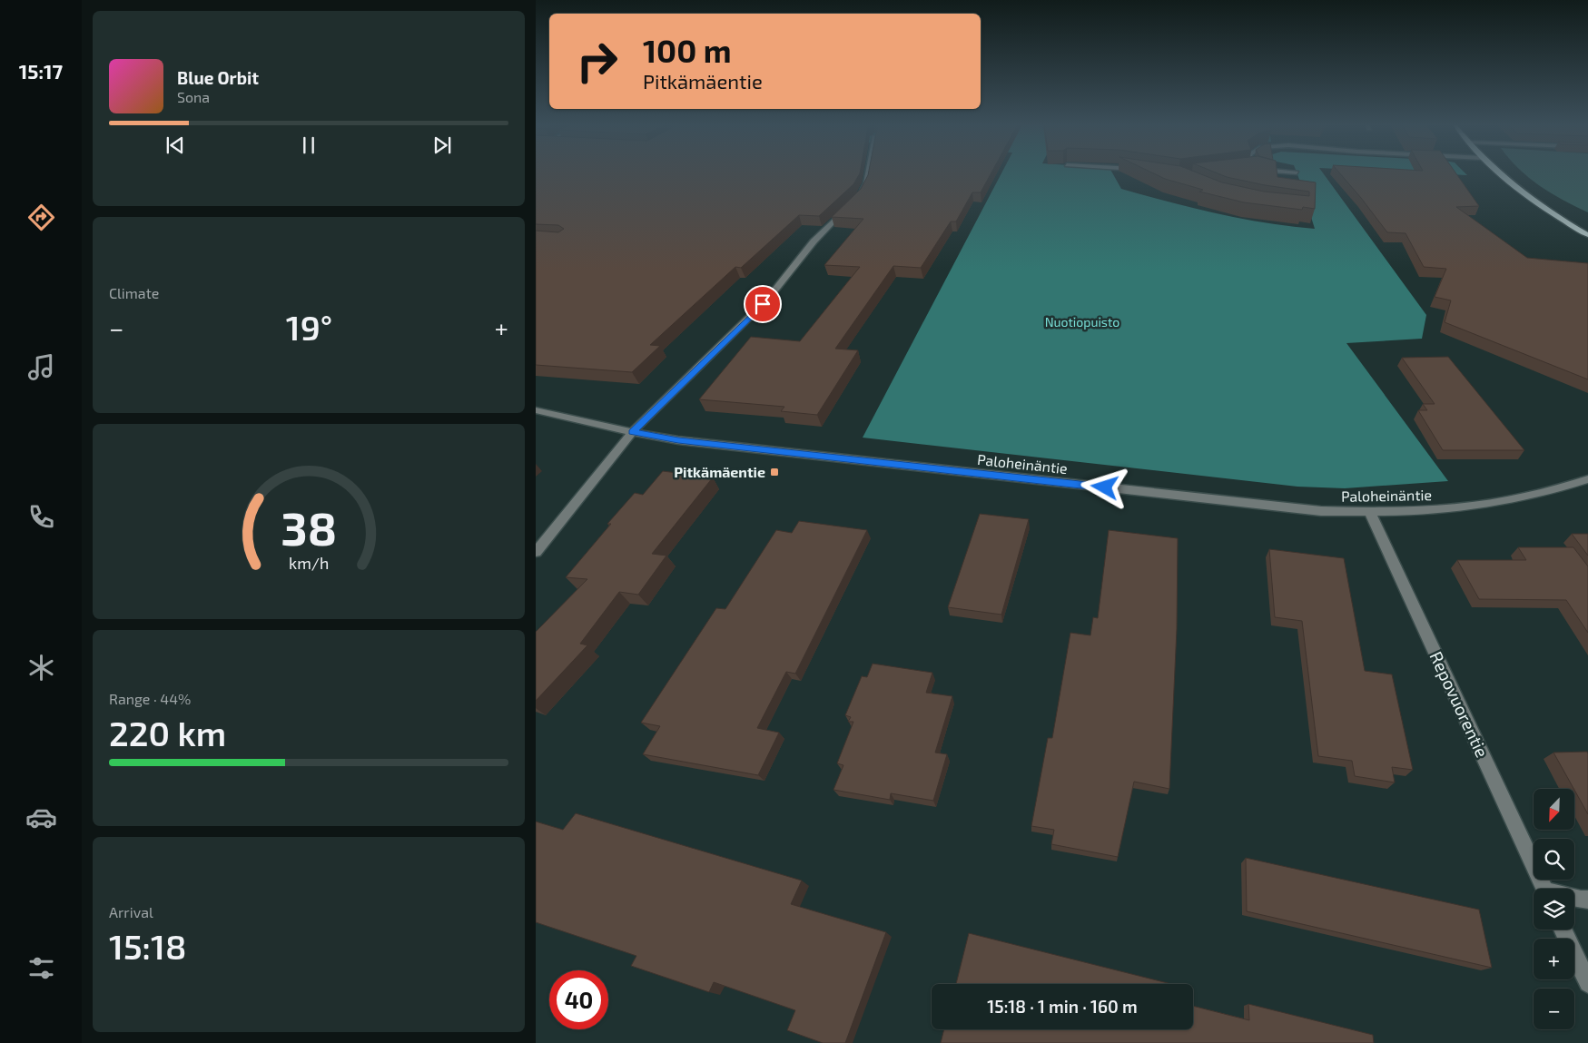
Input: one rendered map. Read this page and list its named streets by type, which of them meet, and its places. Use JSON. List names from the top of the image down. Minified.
{"streets":{"street":["Paloheinäntie","Repovuorentie"]},"crossings":[["Paloheinäntie","Repovuorentie"]],"parks":["Nuotiopuisto"],"places":{"transit":["Pitkämäentie"]},"north":"bottom left","page":{"tabs":"15:17","turn":["100 m","Pitkämäentie"],"song":["Blue Orbit","Sona"],"tile":["Climate",["Range · 44%","220 km"],["Arrival","15:18"]],"heat":["−","19°","+"],"map_buttons":["+","−"],"limit":"40","trip":"15:18 · 1 min · 160 m","gauge":["38","km/h"]}}
